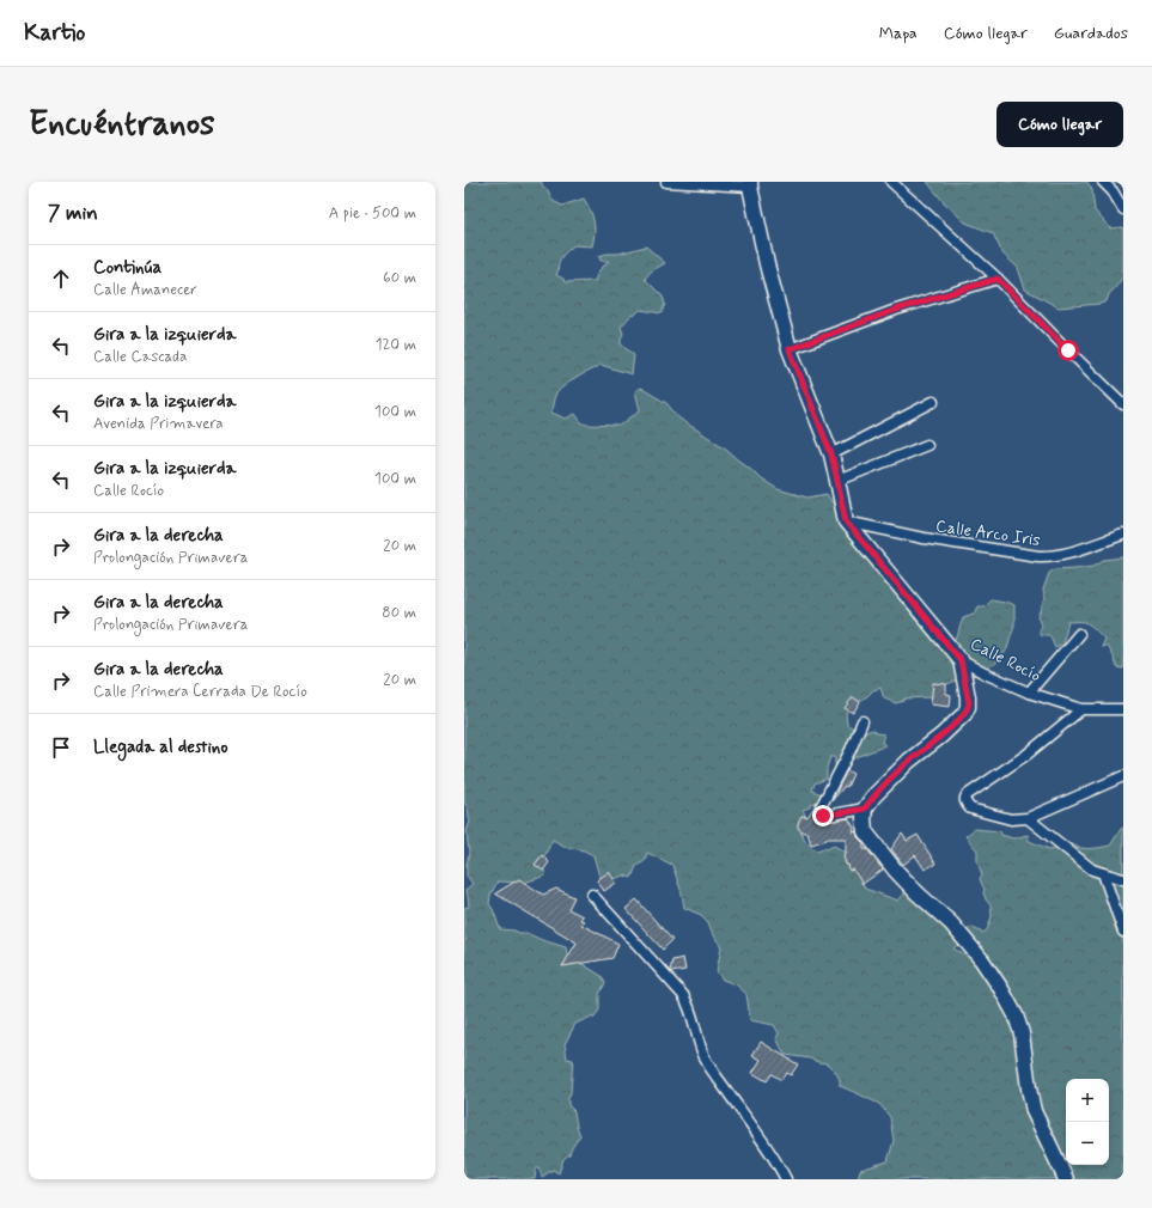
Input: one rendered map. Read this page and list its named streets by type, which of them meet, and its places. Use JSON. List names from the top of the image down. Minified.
{"streets":{"street":["Calle Arco Iris","Calle Rocío"]},"crossings":[["Calle Arco Iris","Calle Rocío"]],"page":{"header":"Kartio","nav":["Mapa","Cómo llegar","Guardados"],"buttons":"Cómo llegar","title":"Encuéntranos","heading":["7 min","A pie · 500 m"],"list":[["Continúa","Calle Amanecer","60 m"],["Gira a la izquierda","Calle Cascada","120 m"],["Gira a la izquierda","Avenida Primavera","100 m"],["Gira a la izquierda","Calle Rocío","100 m"],["Gira a la derecha","Prolongación Primavera","20 m"],["Gira a la derecha","Prolongación Primavera","80 m"],["Gira a la derecha","Calle Primera Cerrada De Rocío","20 m"],"Llegada al destino"],"map_buttons":["+","−"]}}
